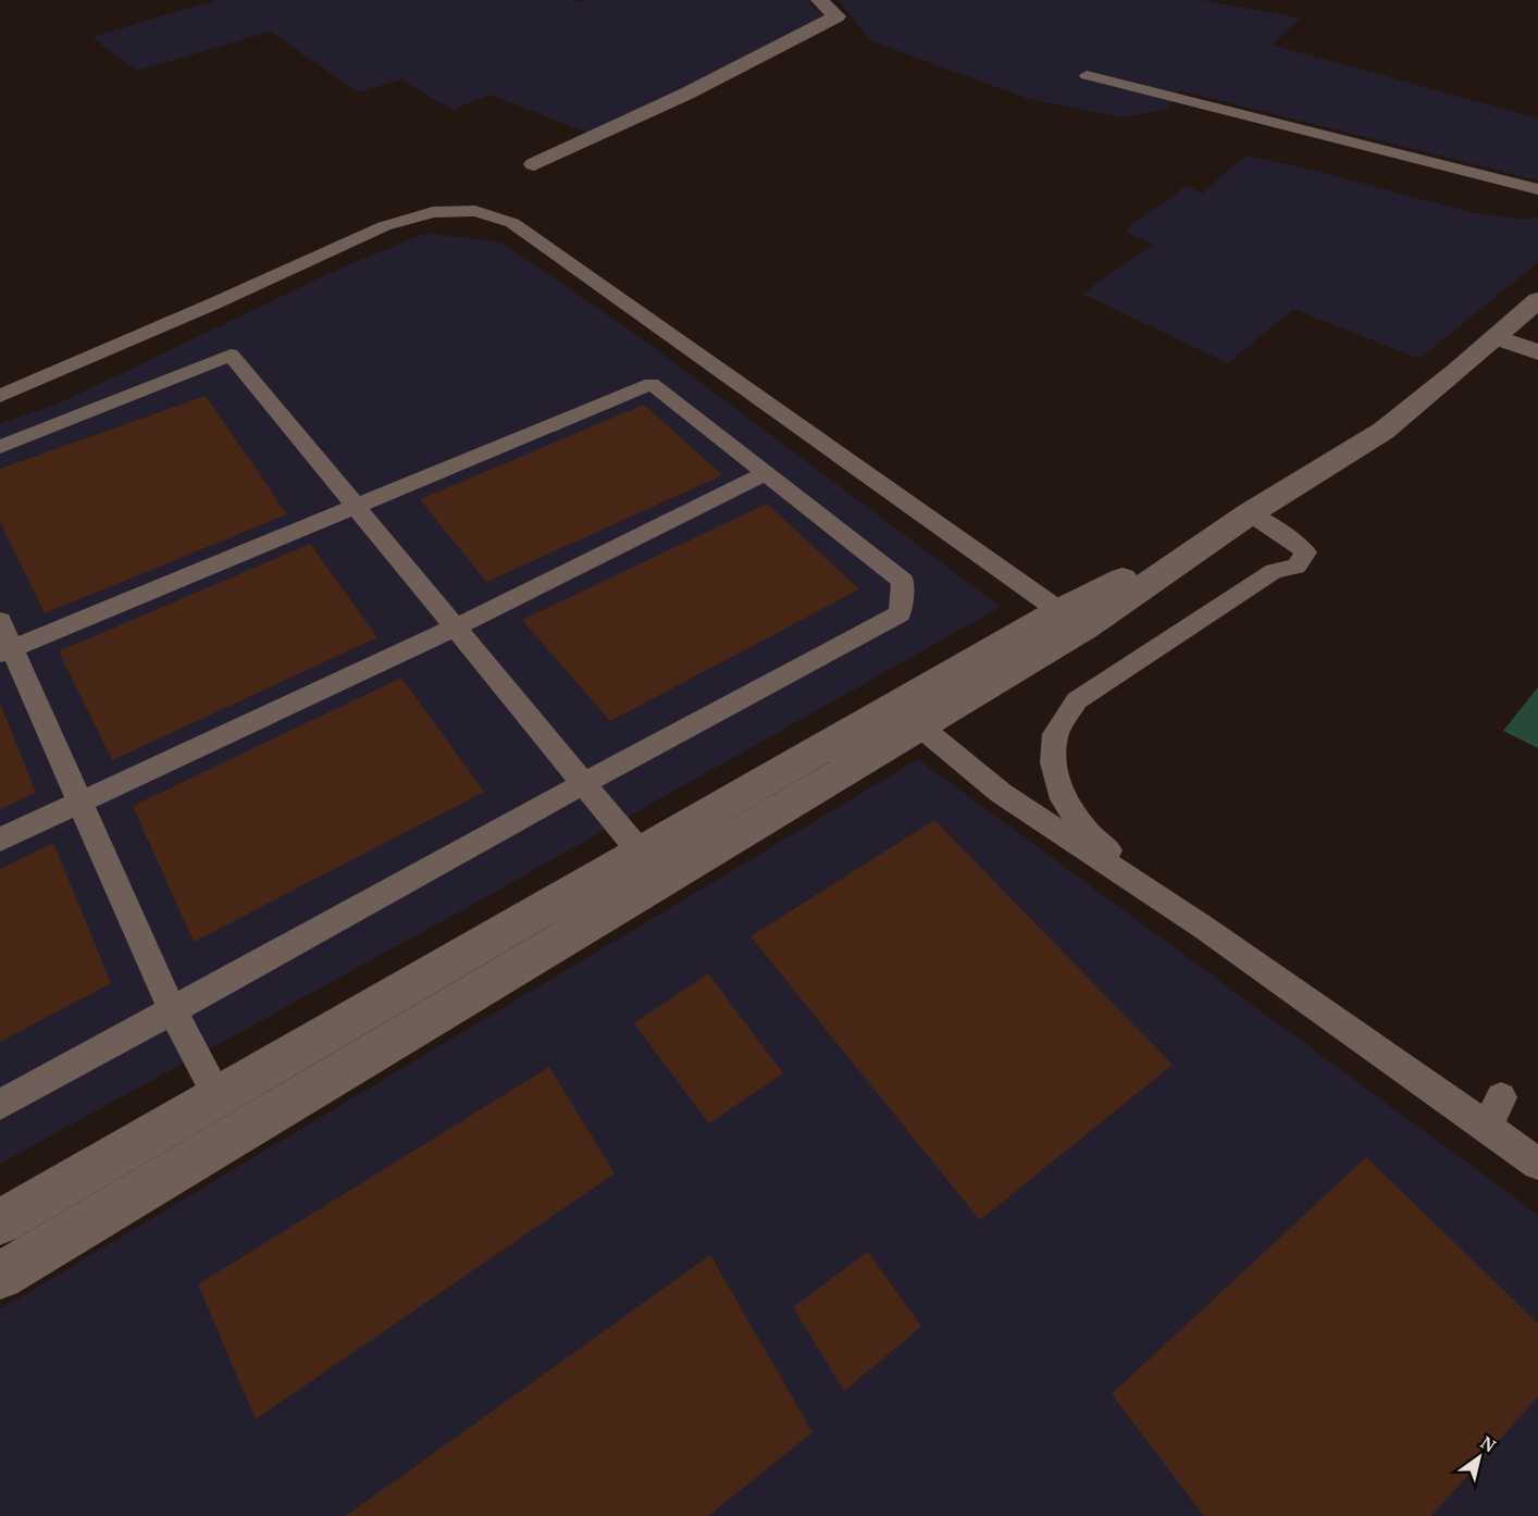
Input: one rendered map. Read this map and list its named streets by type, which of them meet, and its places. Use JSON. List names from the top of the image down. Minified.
{"north":"top right"}
